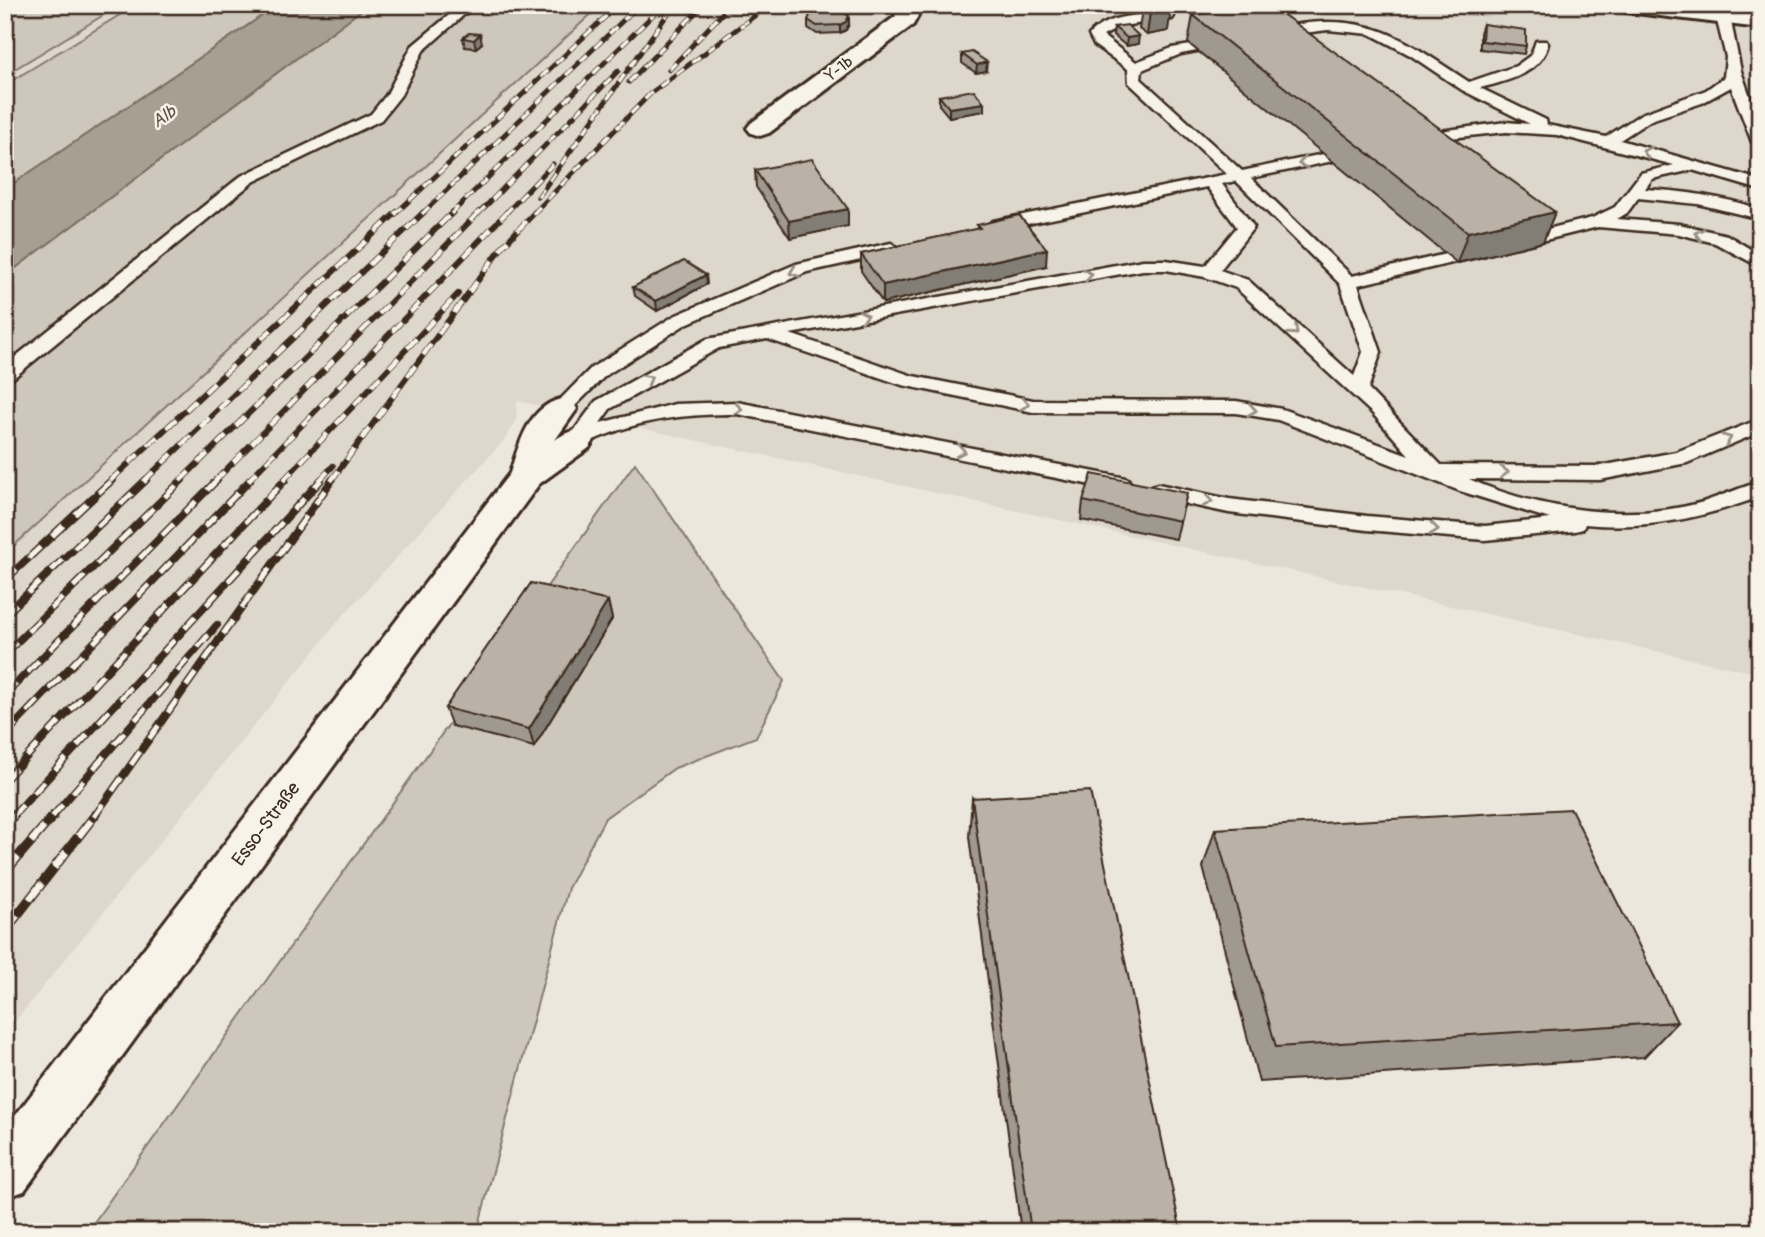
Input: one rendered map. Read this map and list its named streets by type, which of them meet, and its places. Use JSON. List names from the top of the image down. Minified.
{"streets":{"street":["Y-1b","Esso-Straße"]},"water":["Alb"]}
